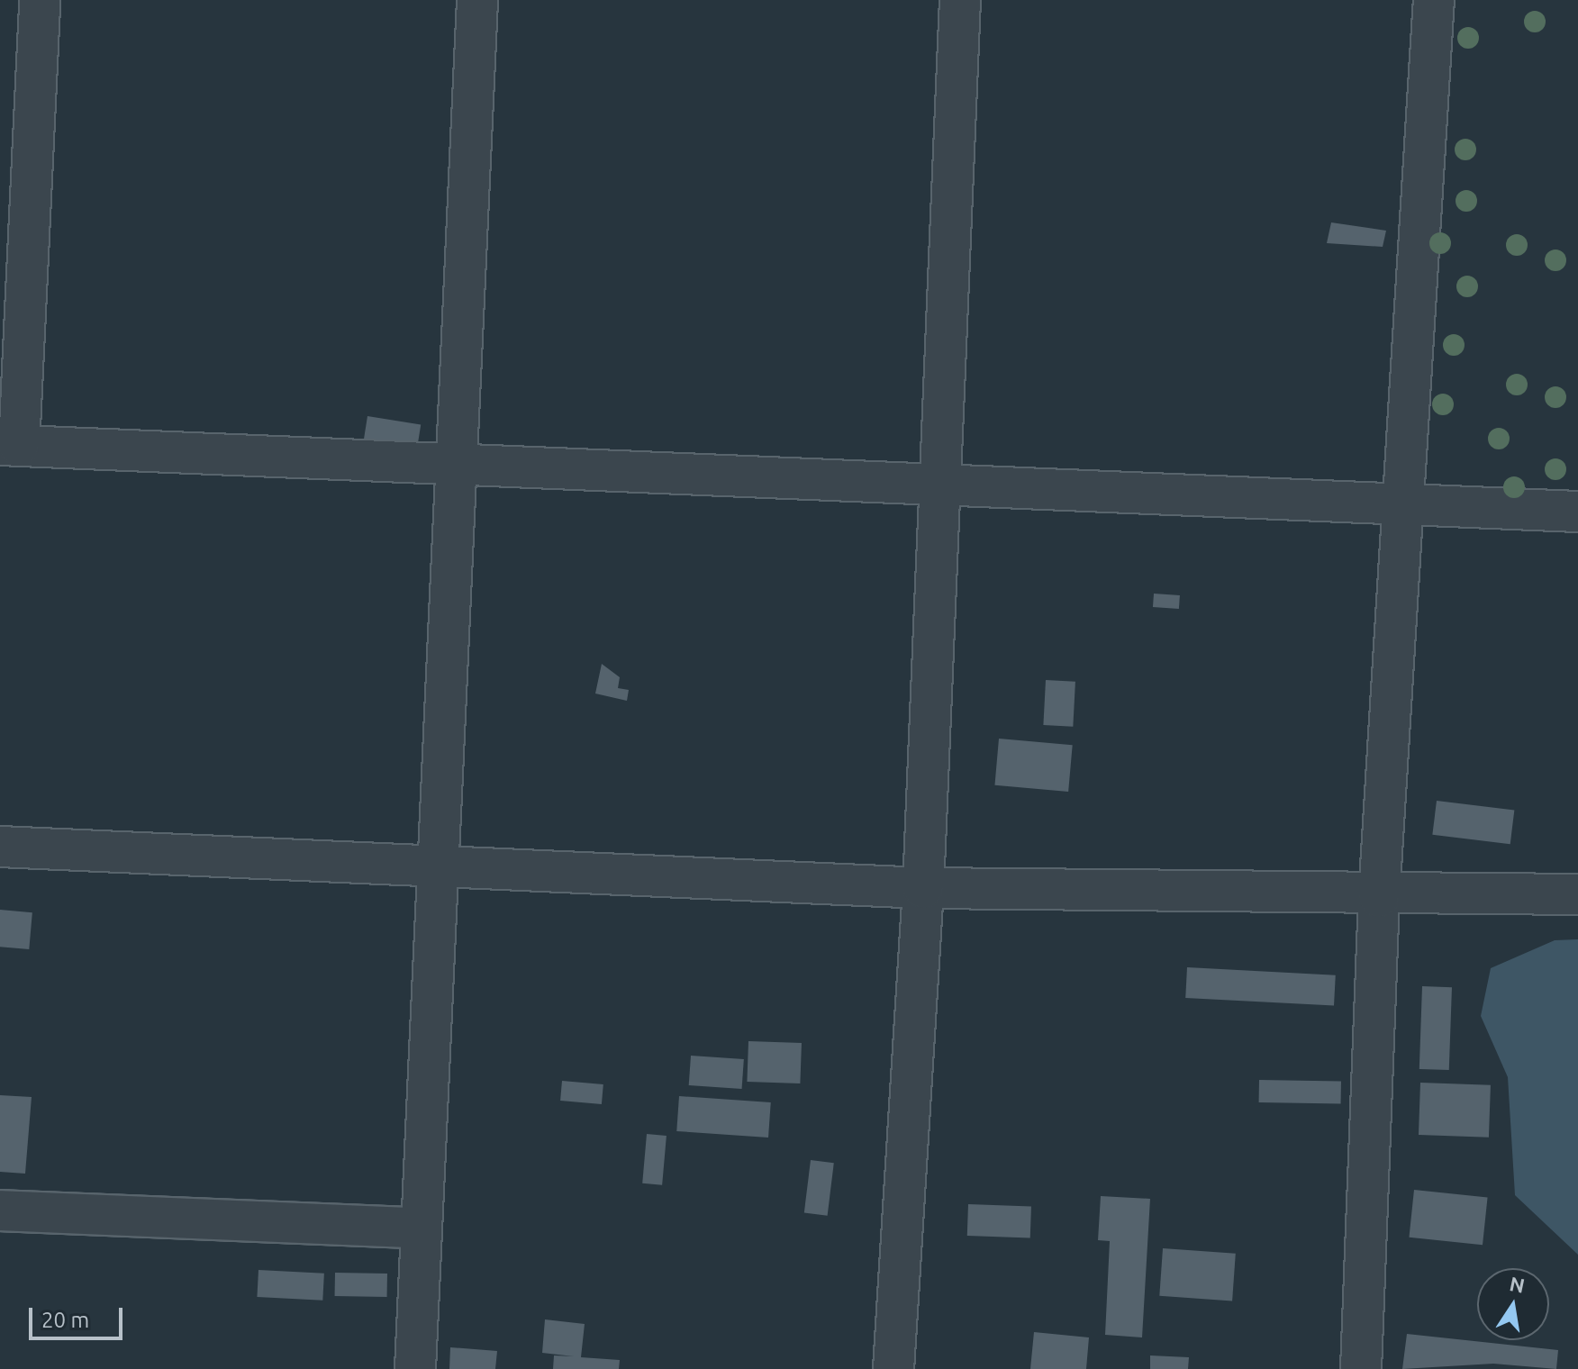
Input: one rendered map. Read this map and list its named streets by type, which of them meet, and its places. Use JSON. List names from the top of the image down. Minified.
{"scale_bar":"20 m","north":"top"}
